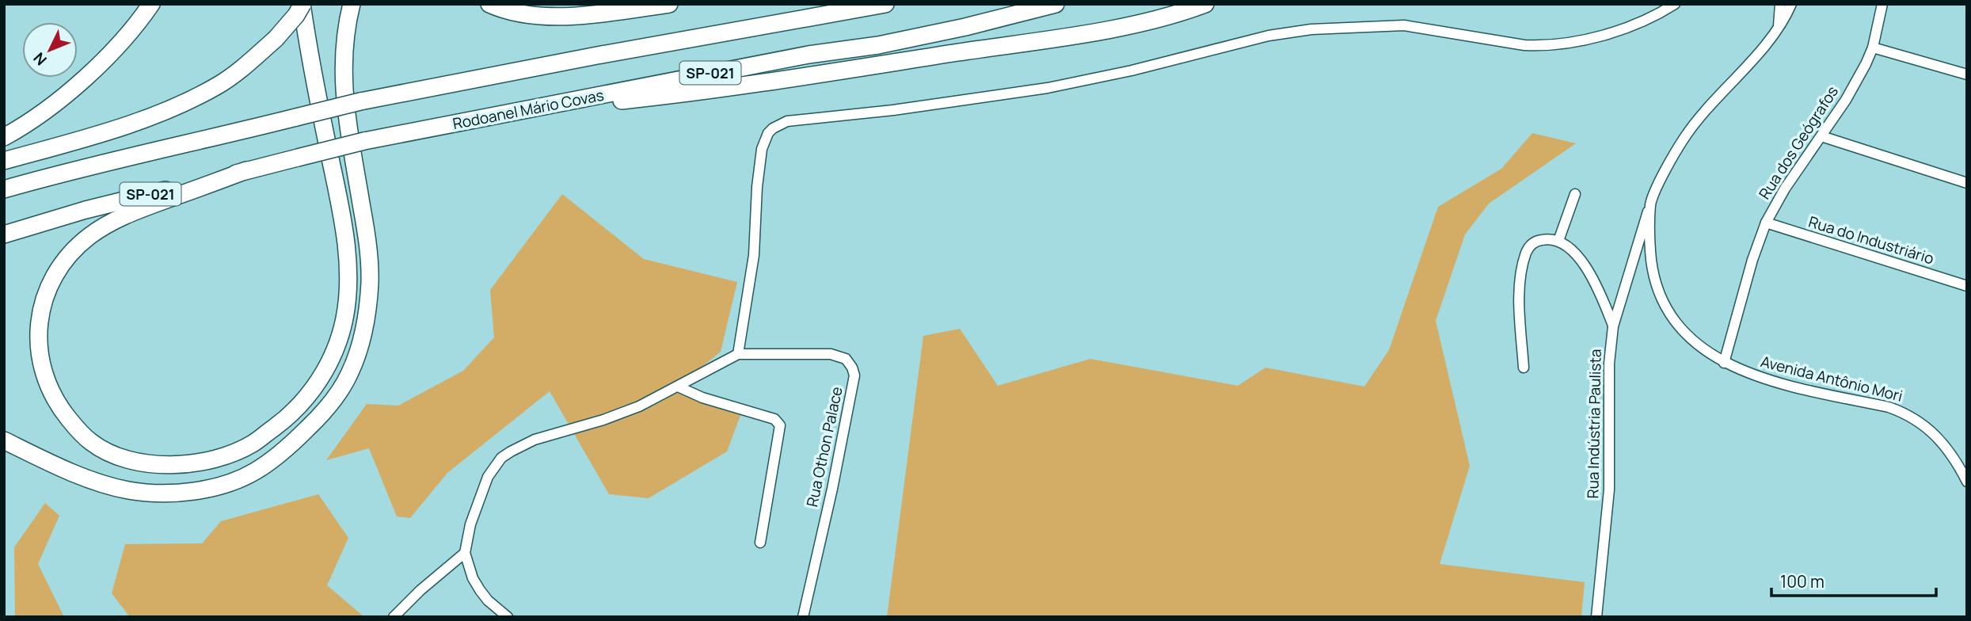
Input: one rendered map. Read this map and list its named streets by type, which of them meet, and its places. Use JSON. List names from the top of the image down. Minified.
{"streets":{"highway":["SP-021","Rodoanel Mário Covas"],"street":["Rua dos Geógrafos","Rua do Industriário","Avenida Antônio Mori","Rua Indústria Paulista","Rua Othon Palace"]},"crossings":[["Rua dos Geógrafos","Rua do Industriário"],["Rua dos Geógrafos","Avenida Antônio Mori"],["Avenida Antônio Mori","Rua Indústria Paulista"]],"scale_bar":"100 m","north":"bottom left"}
